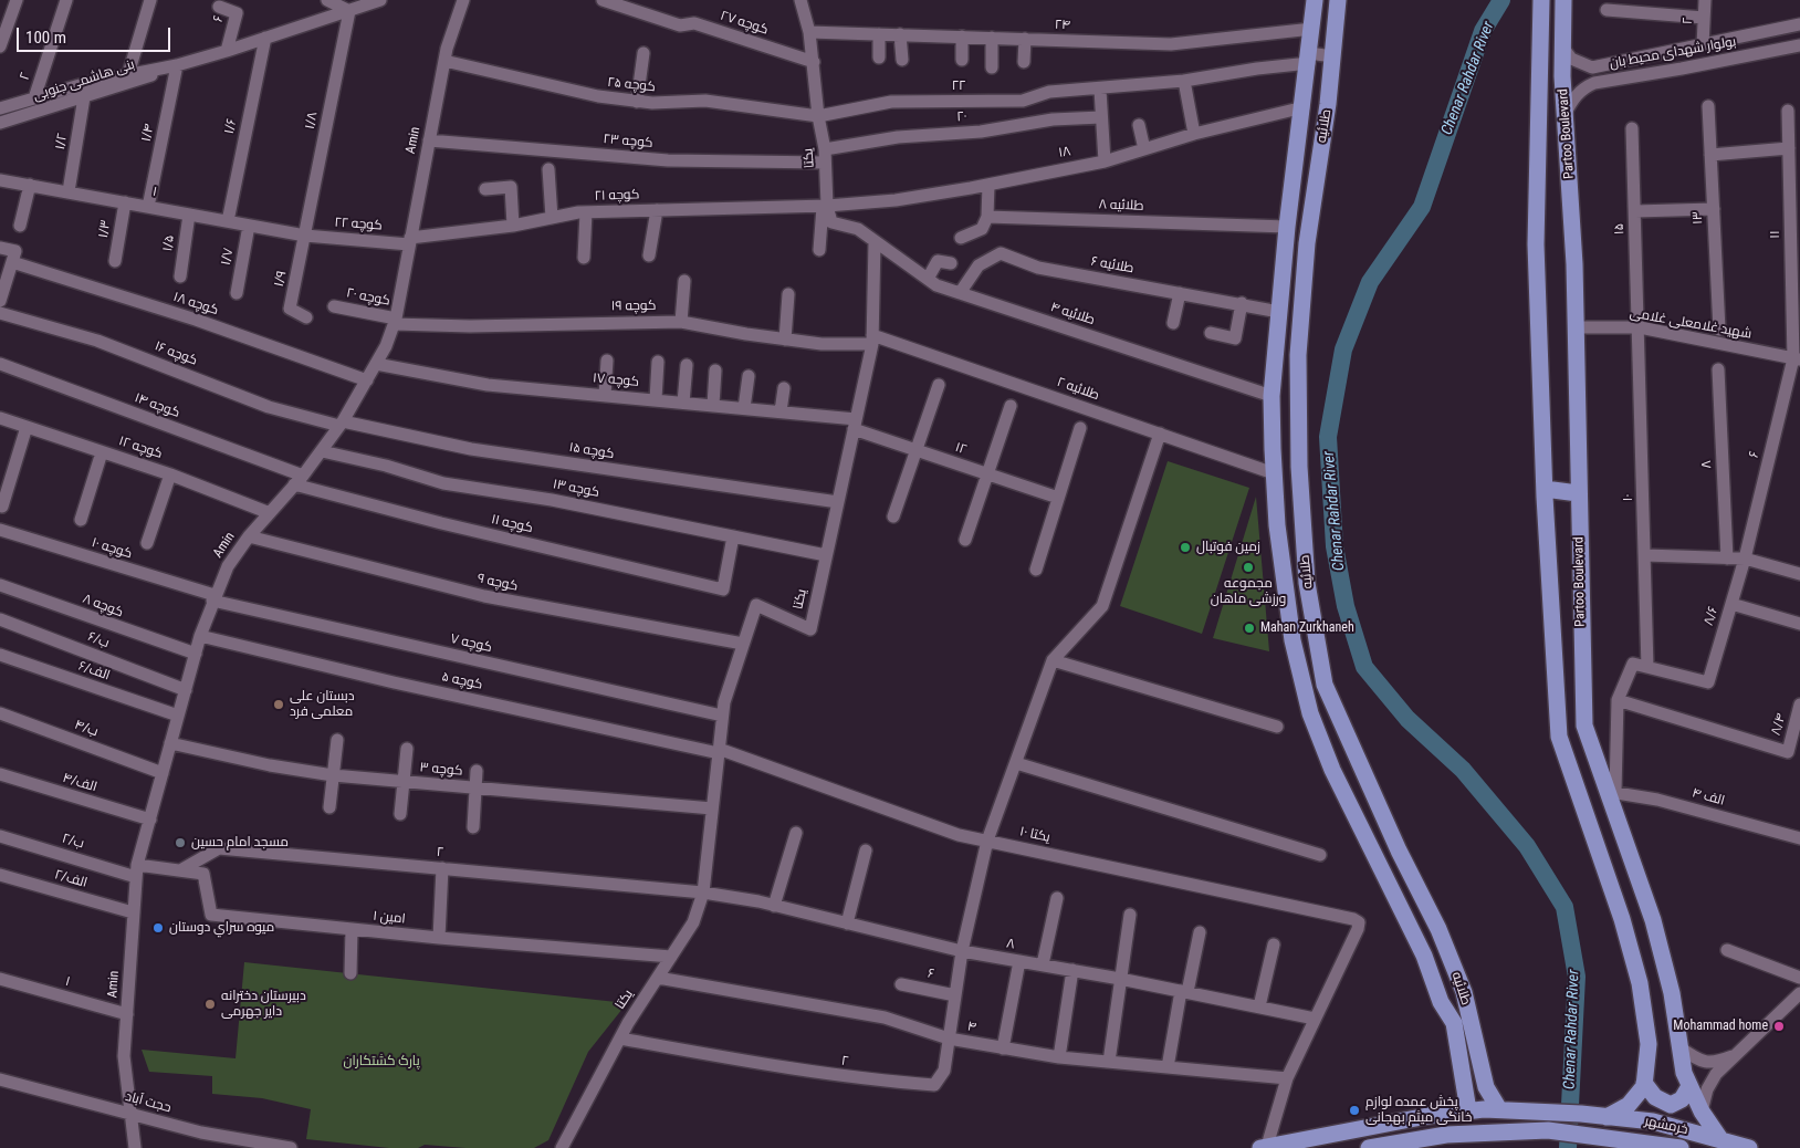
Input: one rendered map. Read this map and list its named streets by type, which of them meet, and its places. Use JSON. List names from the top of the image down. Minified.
{"streets":{"main road":["طلائیه","Partoo Boulevard","خرمشهر"],"street":["۶","۲","کوچه ۲۷","۲۴","بولوار شهدای محیط بان","بنی هاشمی جنوبی","کوچه ۲۵","۲۲","۲۰","۱/۸","۱/۶","۱/۴","Amin","۱/۲","کوچه ۲۳","۱۸","یکتا","۱","کوچه ۲۱","طلائیه ۸","۱۳","کوچه ۲۲","۱/۳","۱۵","۱۱","۱/۵","۱/۷","طلائیه ۶","۱/۹","کوچه ۲۰","کوچه ۱۸","کوچه ۱۹","طلائیه ۴","شهید غلامعلی غلامی","کوچه ۱۶","کوچه ۱۷","طلائیه ۲","کوچه ۱۴","کوچه ۱۲","۱۲","کوچه ۱۵","۸","کوچه ۱۳","۱۰","کوچه ۱۱","کوچه ۱۰","کوچه ۹","کوچه ۸","۸/۶","ب/۶","کوچه ۷","۶/الف","کوچه ۵","۸/۴","۴/ب","کوچه ۳","۴/الف","۴ الف","۱۰ یکتا","۲/ب","۲/الف","امین ۱","۴","حجت آباد"]},"crossings":[["۶","بنی هاشمی جنوبی"],["۶","۱۱"],["۶","شهید غلامعلی غلامی"],["۶","۸/۶"],["۲","بولوار شهدای محیط بان"],["۲","بنی هاشمی جنوبی"],["۲","یکتا"],["۲","۸"],["۲","امین ۱"],["۲","۴"],["کوچه ۲۷","یکتا"],["۲۴","طلائیه"],["۲۴","یکتا"],["بنی هاشمی جنوبی","۱/۸"],["بنی هاشمی جنوبی","۱/۶"],["بنی هاشمی جنوبی","۱/۴"],["بنی هاشمی جنوبی","۱/۲"],["کوچه ۲۵","۲۲"],["کوچه ۲۵","Amin"],["کوچه ۲۵","یکتا"],["۲۲","طلائیه"],["۲۲","یکتا"],["۲۰","یکتا"],["۱/۸","۱"],["۱/۸","کوچه ۲۲"],["۱/۸","۱/۹"],["۱/۶","۱"],["طلائیه","۱۸"],["طلائیه","طلائیه ۸"],["طلائیه","طلائیه ۶"],["طلائیه","طلائیه ۴"],["طلائیه","طلائیه ۲"],["طلائیه","خرمشهر"],["۱/۴","۱"],["Partoo Boulevard","شهید غلامعلی غلامی"],["Partoo Boulevard","۴ الف"],["Partoo Boulevard","خرمشهر"],["Amin","کوچه ۲۳"],["Amin","۱"],["Amin","کوچه ۲۱"],["Amin","کوچه ۲۲"],["Amin","کوچه ۲۰"],["Amin","کوچه ۱۸"],["Amin","کوچه ۱۹"],["Amin","کوچه ۱۶"],["Amin","کوچه ۱۷"],["Amin","کوچه ۱۴"],["Amin","کوچه ۱۲"],["Amin","کوچه ۱۵"],["Amin","کوچه ۱۳"],["Amin","کوچه ۱۱"],["Amin","کوچه ۱۰"],["Amin","کوچه ۹"],["Amin","کوچه ۸"],["Amin","ب/۶"],["Amin","کوچه ۷"],["Amin","۶/الف"],["Amin","کوچه ۵"],["Amin","۴/ب"],["Amin","کوچه ۳"],["Amin","۴/الف"],["Amin","۲/ب"],["Amin","۲/الف"],["Amin","امین ۱"],["Amin","حجت آباد"],["۱/۲","۱"],["کوچه ۲۳","یکتا"],["۱۸","یکتا"],["۱۸","کوچه ۲۱"],["یکتا","کوچه ۲۱"],["یکتا","کوچه ۱۹"],["یکتا","طلائیه ۴"],["یکتا","کوچه ۱۷"],["یکتا","طلائیه ۲"],["یکتا","۱۲"],["یکتا","کوچه ۱۵"],["یکتا","۸"],["یکتا","کوچه ۱۳"],["یکتا","کوچه ۹"],["یکتا","کوچه ۷"],["یکتا","کوچه ۵"],["یکتا","کوچه ۳"],["یکتا","۱۰ یکتا"],["یکتا","امین ۱"],["یکتا","۴"],["۱","کوچه ۲۲"],["۱","۱/۳"],["۱","۱/۵"],["۱","۱/۷"],["۱","۱/۹"],["کوچه ۲۱","کوچه ۲۲"],["کوچه ۲۲","۱/۹"],["۱۵","شهید غلامعلی غلامی"],["۱۵","۱۰"],["۱۱","شهید غلامعلی غلامی"],["طلائیه ۶","طلائیه ۴"],["کوچه ۲۰","کوچه ۱۹"],["کوچه ۱۹","طلائیه ۲"],["شهید غلامعلی غلامی","۱۰"],["کوچه ۱۶","کوچه ۱۵"],["کوچه ۱۷","۱۲"],["کوچه ۱۴","کوچه ۱۱"],["۸","۱۰ یکتا"],["کوچه ۱۳","کوچه ۱۱"],["۱۰","۸/۶"],["کوچه ۱۰","کوچه ۷"],["کوچه ۵","۱۰ یکتا"],["۲/ب","امین ۱"]],"water":["Chenar Rahdar River"],"parks":["پارک کشتکاران"],"places":["زمین فوتبال","مجموعه ورزشی ماهان","Mahan Zurkhaneh","دبستان علی معلمی فرد","مسجد امام حسین","ميوه سراي دوستان","دبیرستان دخترانه دایر جهرمی","Mohammad home","پخش عمده لوازم خانگی میثم بهجانی"],"scale_bar":"100 m"}
